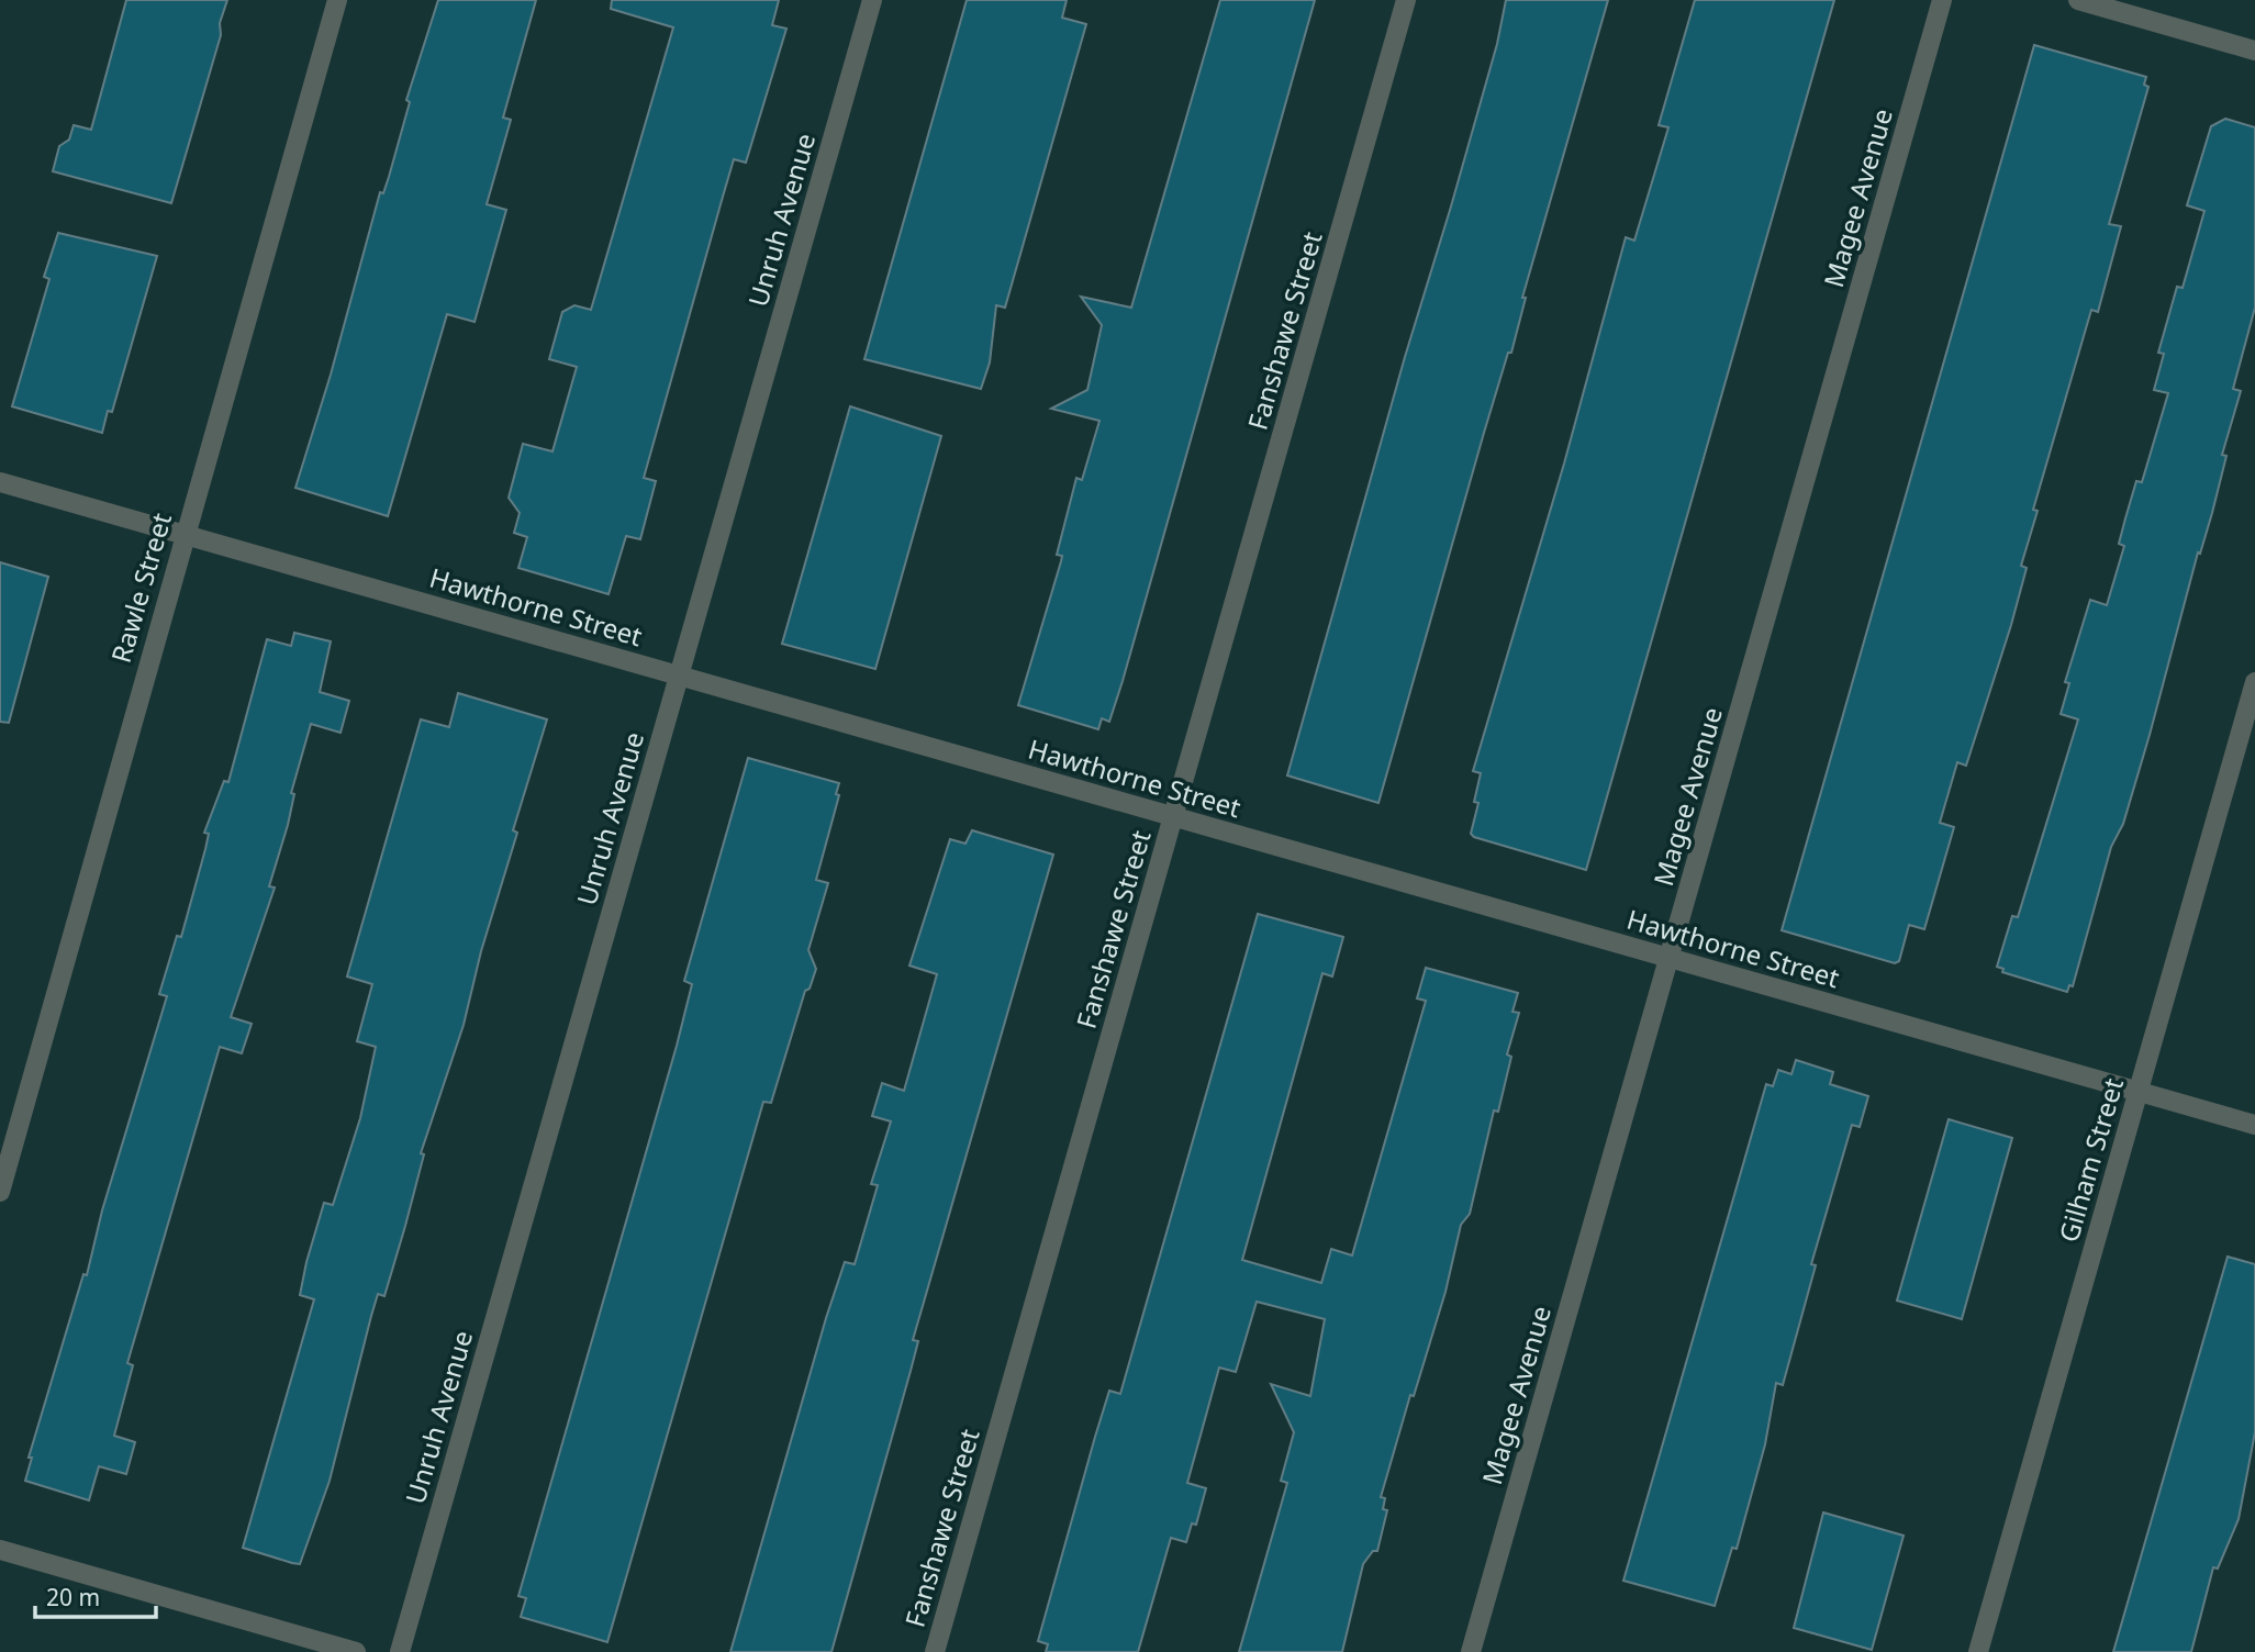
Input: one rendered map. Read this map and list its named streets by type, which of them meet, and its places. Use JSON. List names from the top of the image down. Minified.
{"streets":{"street":["Magee Avenue","Unruh Avenue","Fanshawe Street","Rawle Street","Hawthorne Street","Gilham Street"]},"crossings":[["Magee Avenue","Hawthorne Street"],["Unruh Avenue","Hawthorne Street"],["Fanshawe Street","Hawthorne Street"],["Rawle Street","Hawthorne Street"],["Hawthorne Street","Gilham Street"]],"scale_bar":"20 m"}
